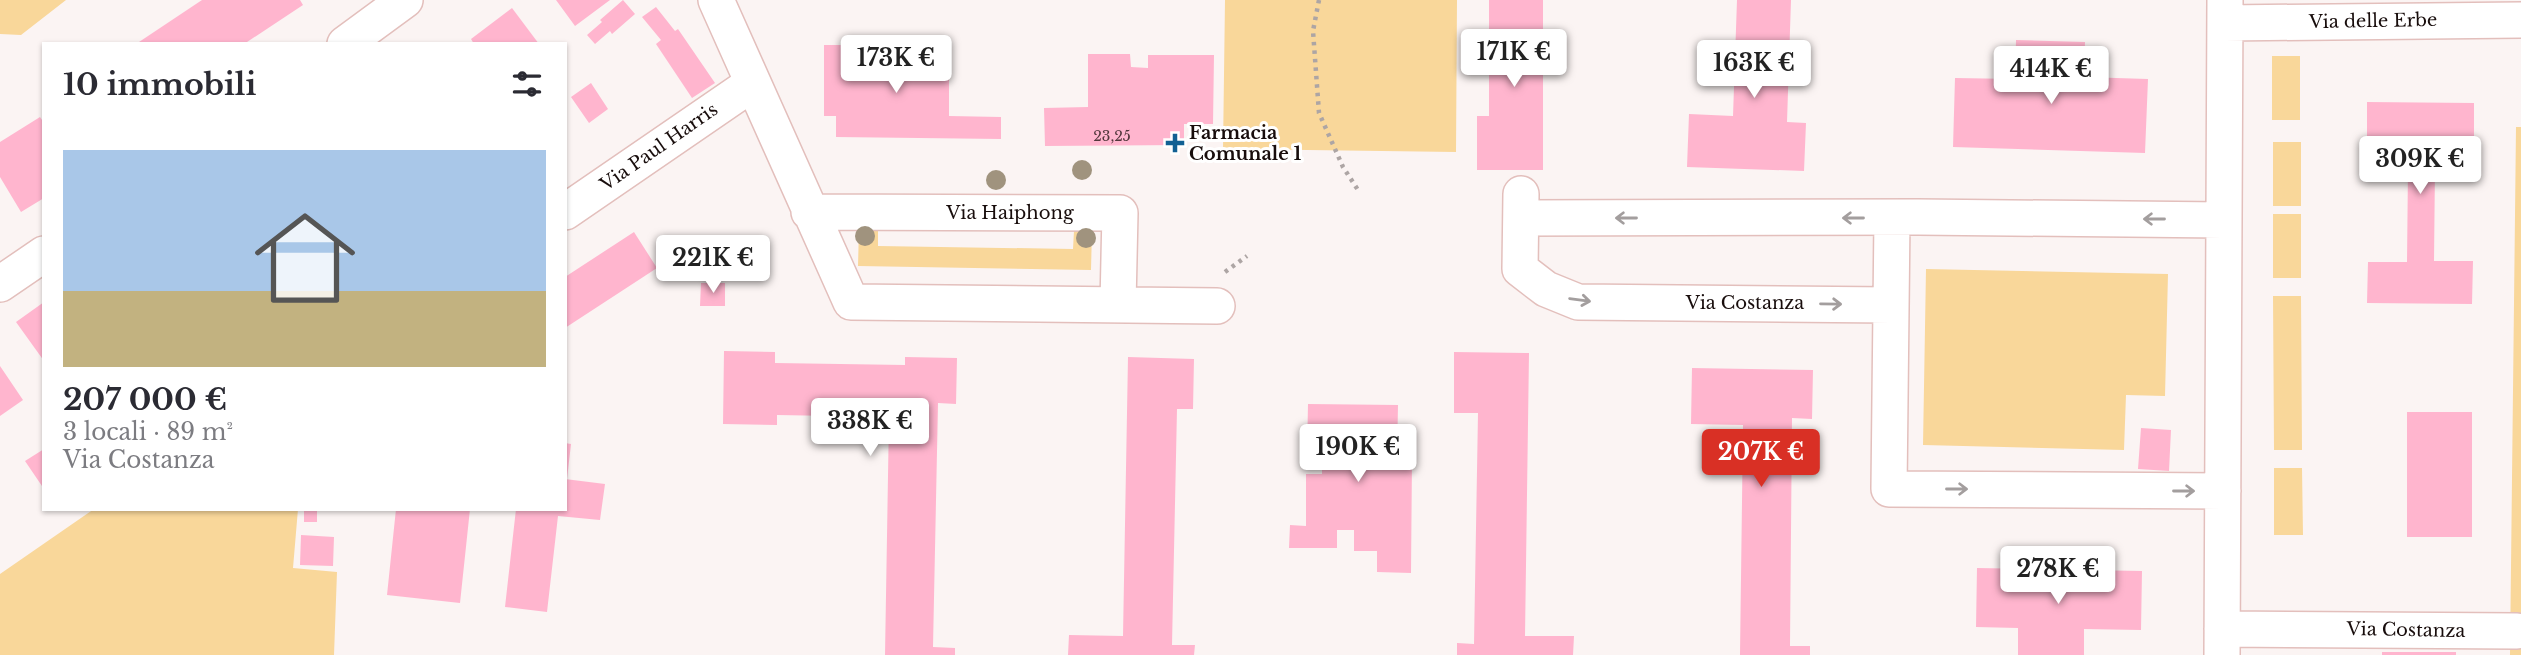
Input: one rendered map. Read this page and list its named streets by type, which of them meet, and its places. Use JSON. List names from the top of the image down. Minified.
{"streets":{"street":["Via delle Erbe","Via Paul Harris","Via Haiphong","Via Costanza"]},"crossings":[["Via delle Erbe","Via Costanza"]],"places":{"health":["Farmacia Comunale 1"]},"house_numbers":["23,25"],"page":{"price":["171K €","173K €","163K €","414K €","309K €","221K €","338K €","190K €","207K €","278K €"],"heading":"10 immobili","list":[{"name":"207 000 €","note":"3 locali · 89 m² · Via Costanza"}]}}
